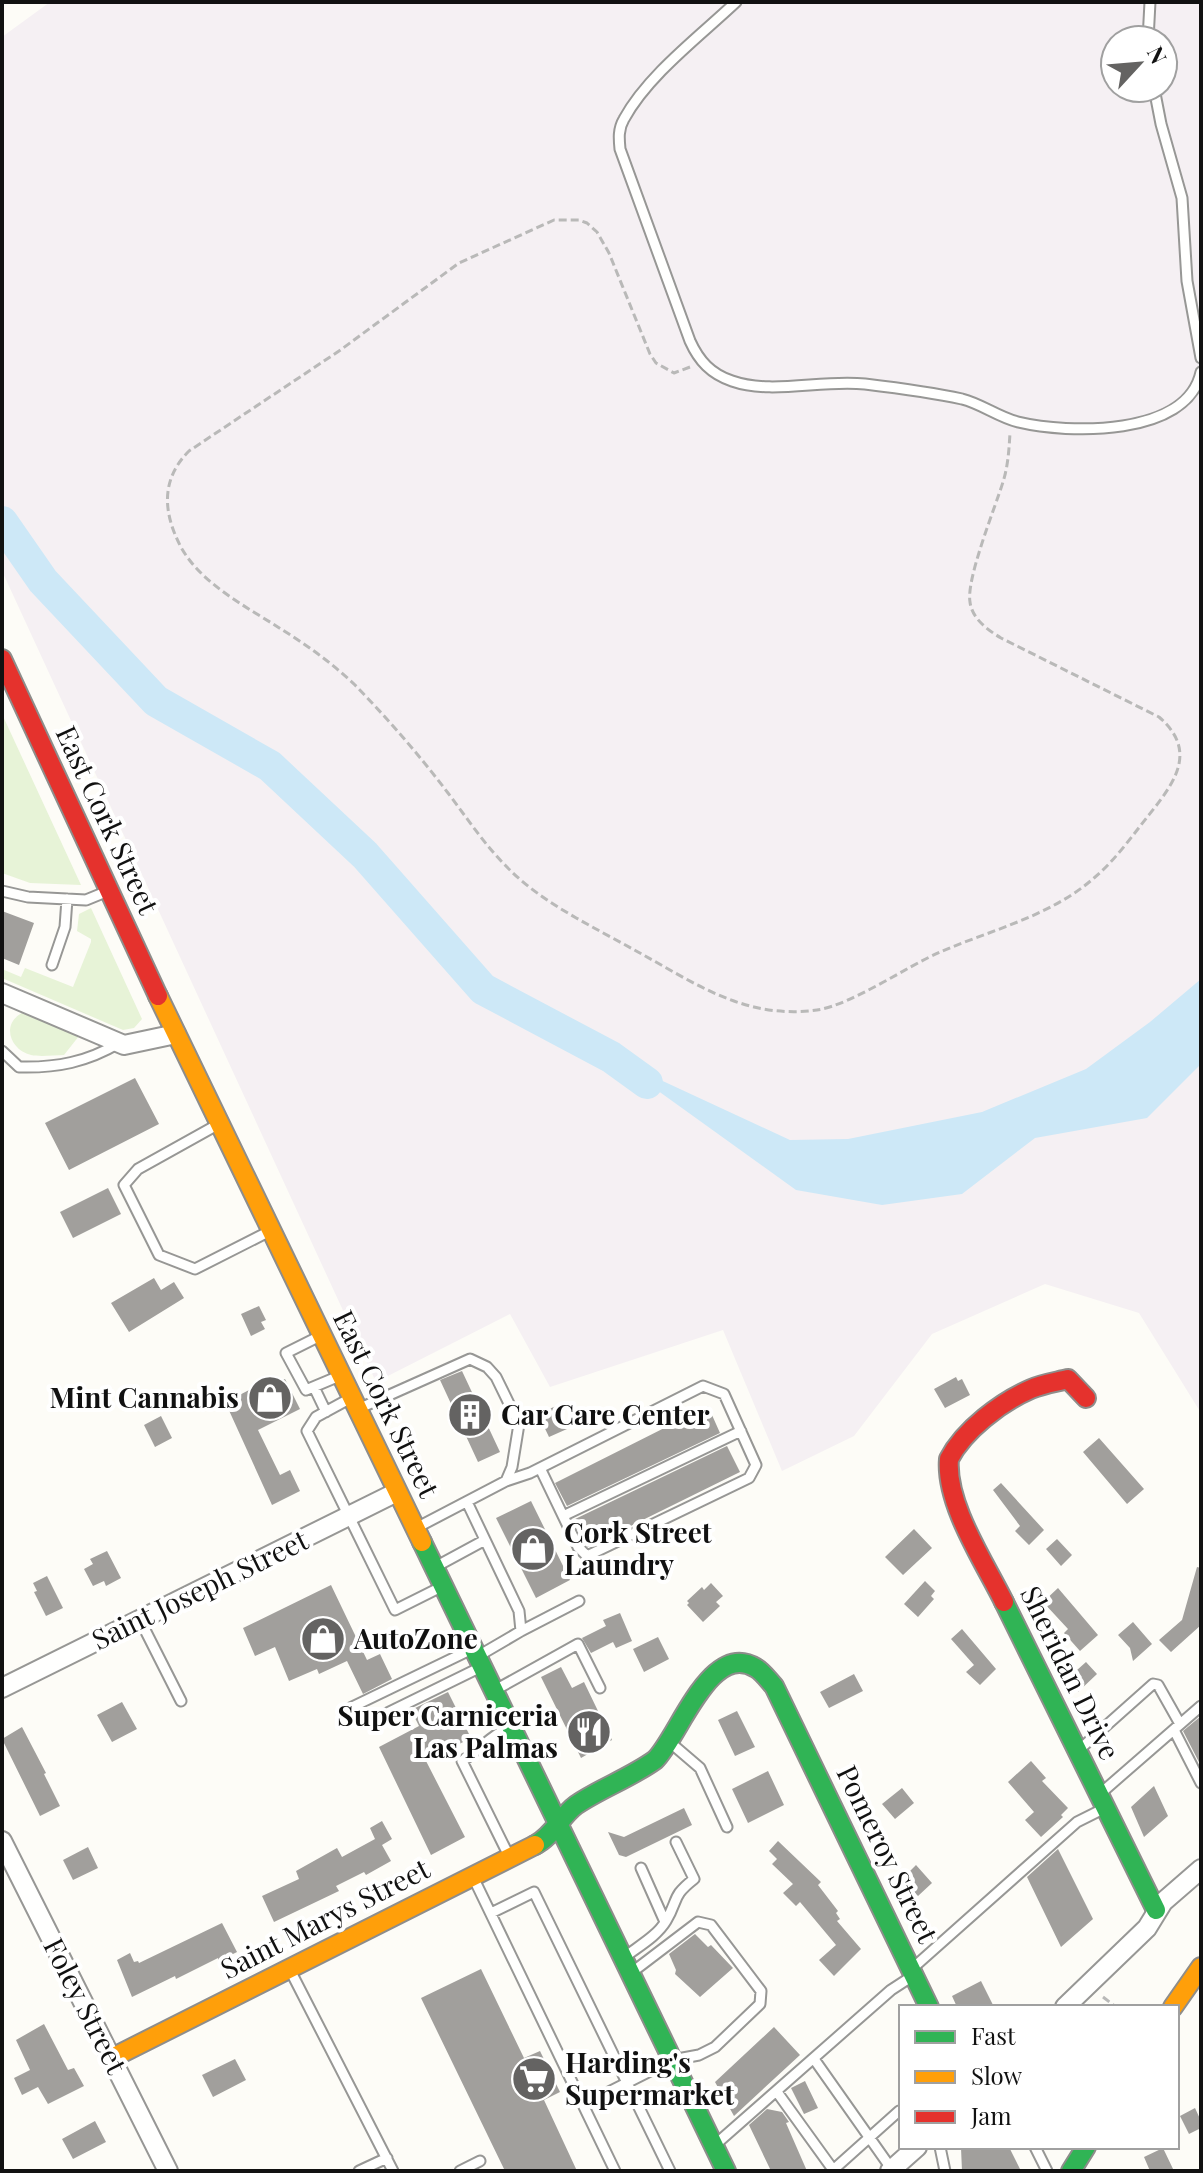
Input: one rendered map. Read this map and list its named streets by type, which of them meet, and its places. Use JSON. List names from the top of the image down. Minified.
{"streets":{"street":["East Cork Street","Saint Joseph Street","Sheridan Drive","Pomeroy Street","Saint Marys Street","Foley Street"]},"crossings":[["East Cork Street","Saint Joseph Street"],["East Cork Street","Saint Marys Street"],["Pomeroy Street","Saint Marys Street"],["Saint Marys Street","Foley Street"]],"places":{"shop":["Mint Cannabis","Cork Street Laundry","AutoZone"],"building":["Car Care Center"],"restaurant":["Super Carniceria Las Palmas"],"supermarket":["Harding's Supermarket"]},"legend":["Fast","Slow","Jam"],"north":"top right"}
